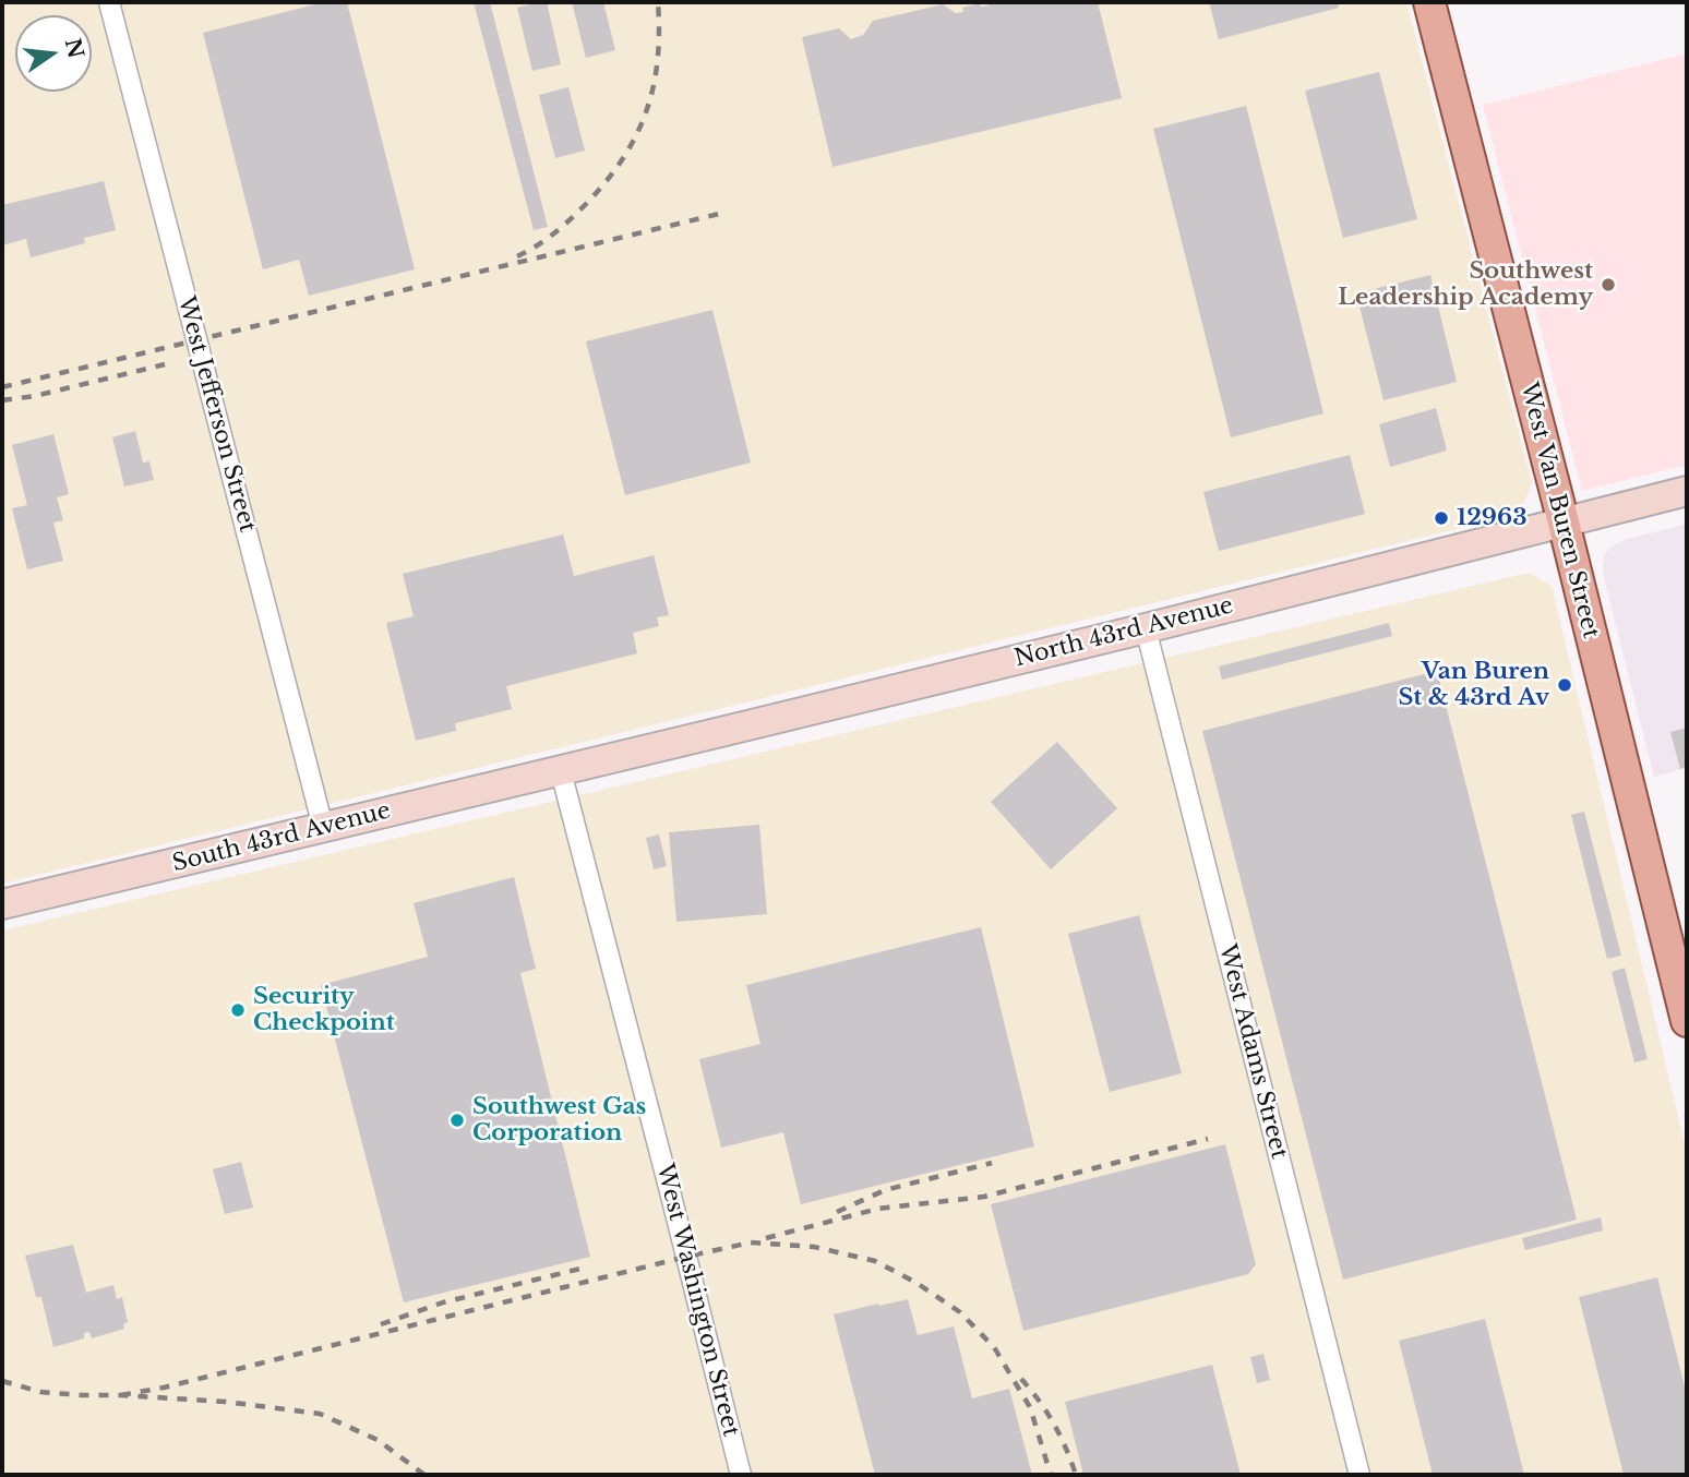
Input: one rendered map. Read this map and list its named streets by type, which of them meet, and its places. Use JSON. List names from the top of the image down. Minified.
{"streets":{"main road":["West Van Buren Street","North 43rd Avenue","South 43rd Avenue"],"street":["West Jefferson Street","West Adams Street","West Washington Street"]},"crossings":[["West Jefferson Street","South 43rd Avenue"],["West Van Buren Street","North 43rd Avenue"],["North 43rd Avenue","South 43rd Avenue"],["North 43rd Avenue","West Adams Street"],["North 43rd Avenue","West Washington Street"],["South 43rd Avenue","West Washington Street"]],"places":["Southwest Leadership Academy","12963","Van Buren St & 43rd Av","Security Checkpoint","Southwest Gas Corporation"],"north":"right"}
